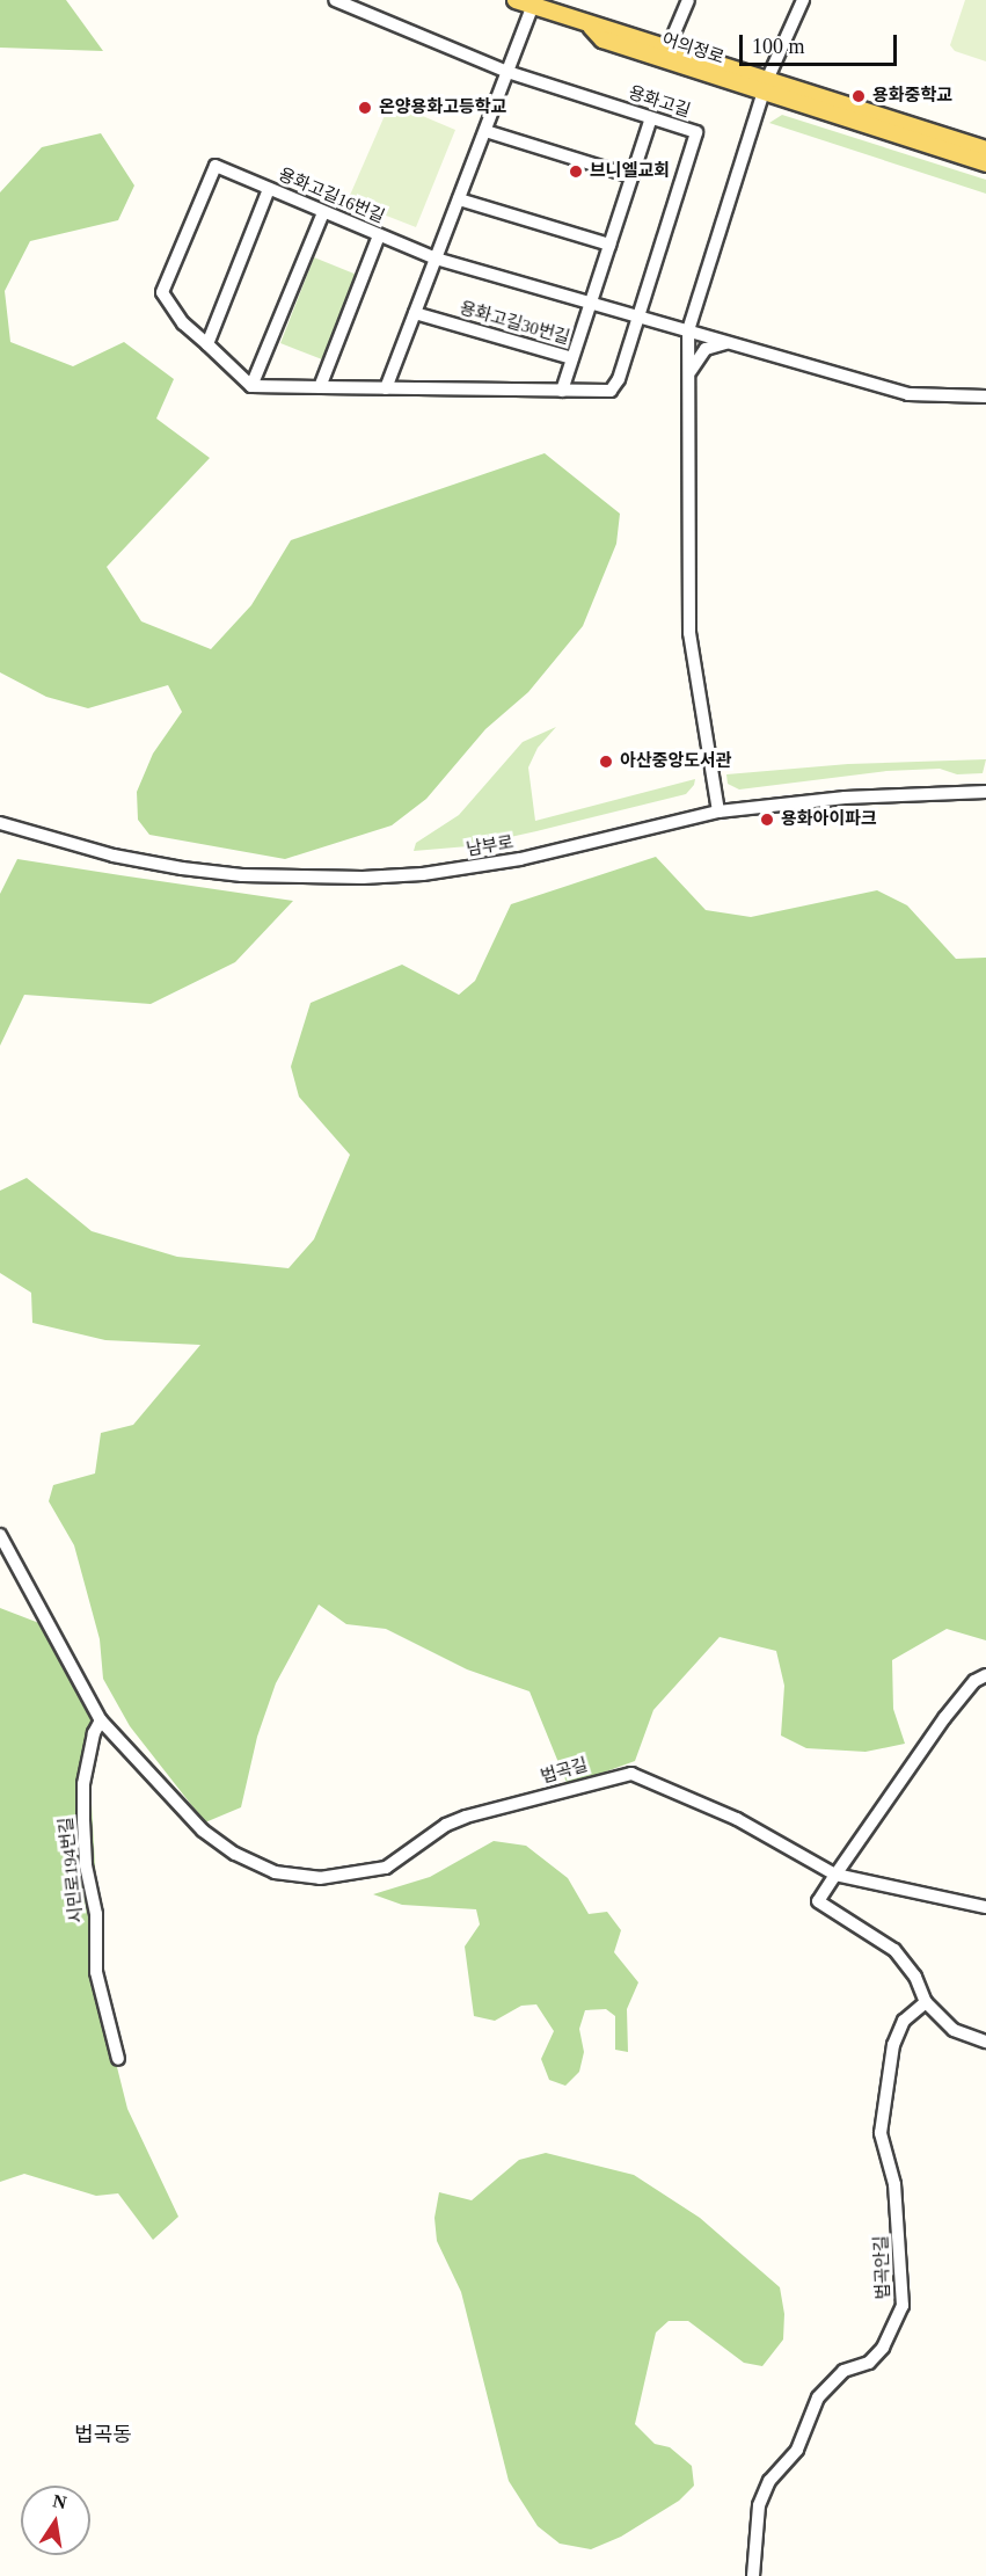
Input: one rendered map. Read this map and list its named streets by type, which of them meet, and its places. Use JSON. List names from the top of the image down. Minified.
{"streets":{"main road":["어의정로"],"street":["용화고길","용화고길16번길","용화고길30번길","남부로","법곡길","시민로194번길","법곡안길"]},"crossings":[["법곡길","시민로194번길"]],"districts":["법곡동"],"places":["용화중학교","온양용화고등학교","브니엘교회","아산중앙도서관","용화아이파크"],"scale_bar":"100 m","north":"top"}
